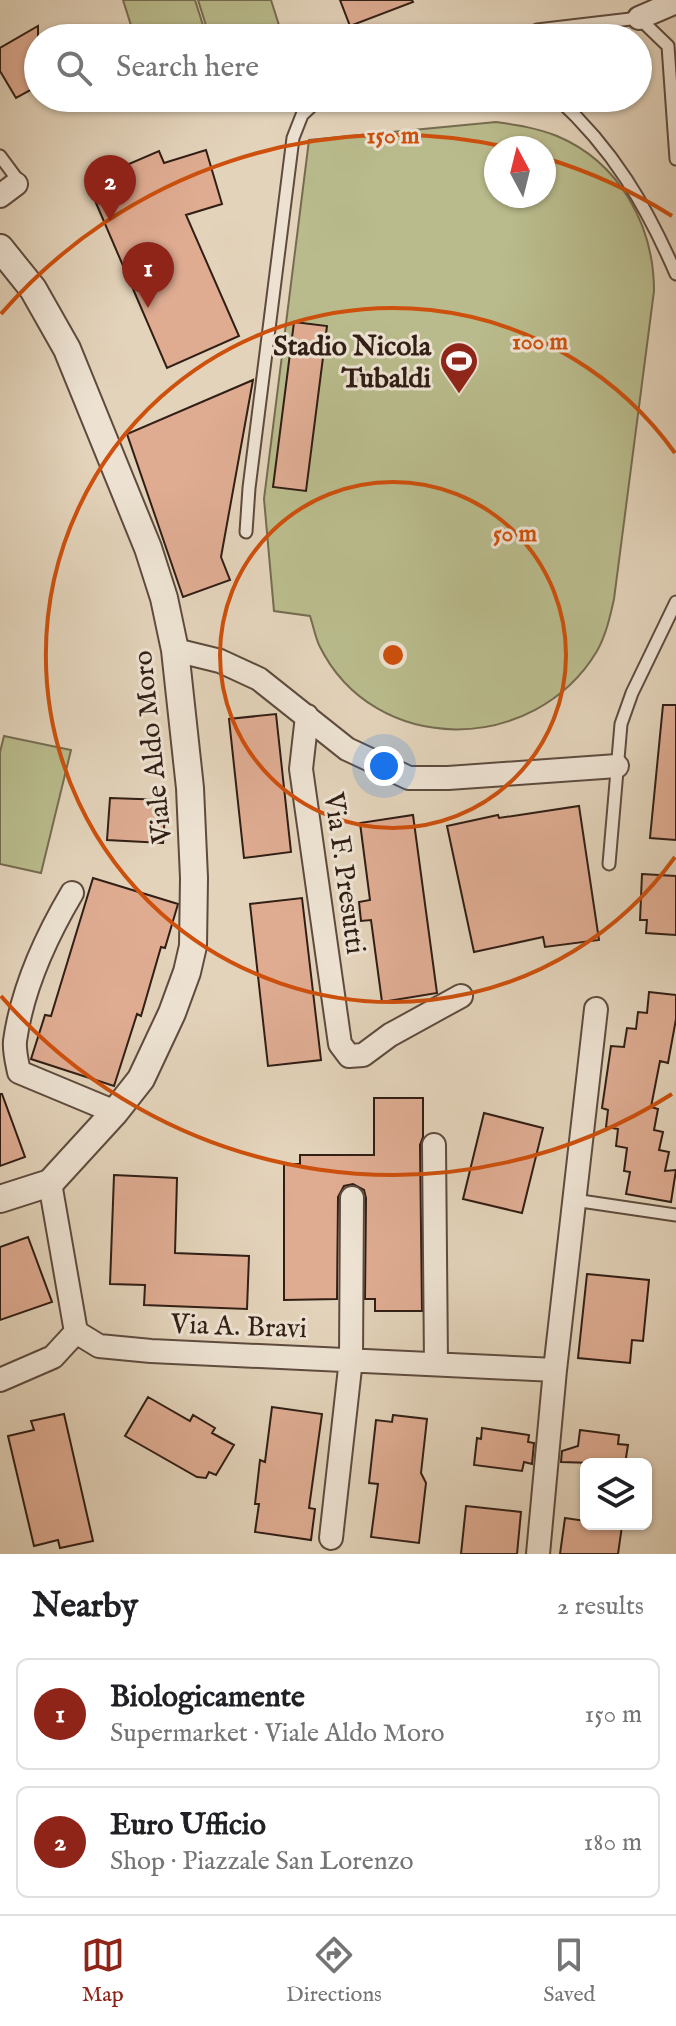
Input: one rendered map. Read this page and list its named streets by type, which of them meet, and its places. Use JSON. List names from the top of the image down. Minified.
{"streets":{"street":["Viale Aldo Moro","Via F. Presutti","Via A. Bravi"]},"places":{"sports":["Stadio Nicola Tubaldi"]},"north":"top","page":{"search":"Search here","pins":["2","1"],"heading":["Nearby","2 results"],"list":[{"mark":"1","name":"Biologicamente","note":"Supermarket · Viale Aldo Moro","value":"150 m"},{"mark":"2","name":"Euro Ufficio","note":"Shop · Piazzale San Lorenzo","value":"180 m"}],"nav":["Map","Directions","Saved"]},"rings":["150 m","100 m","50 m"]}
